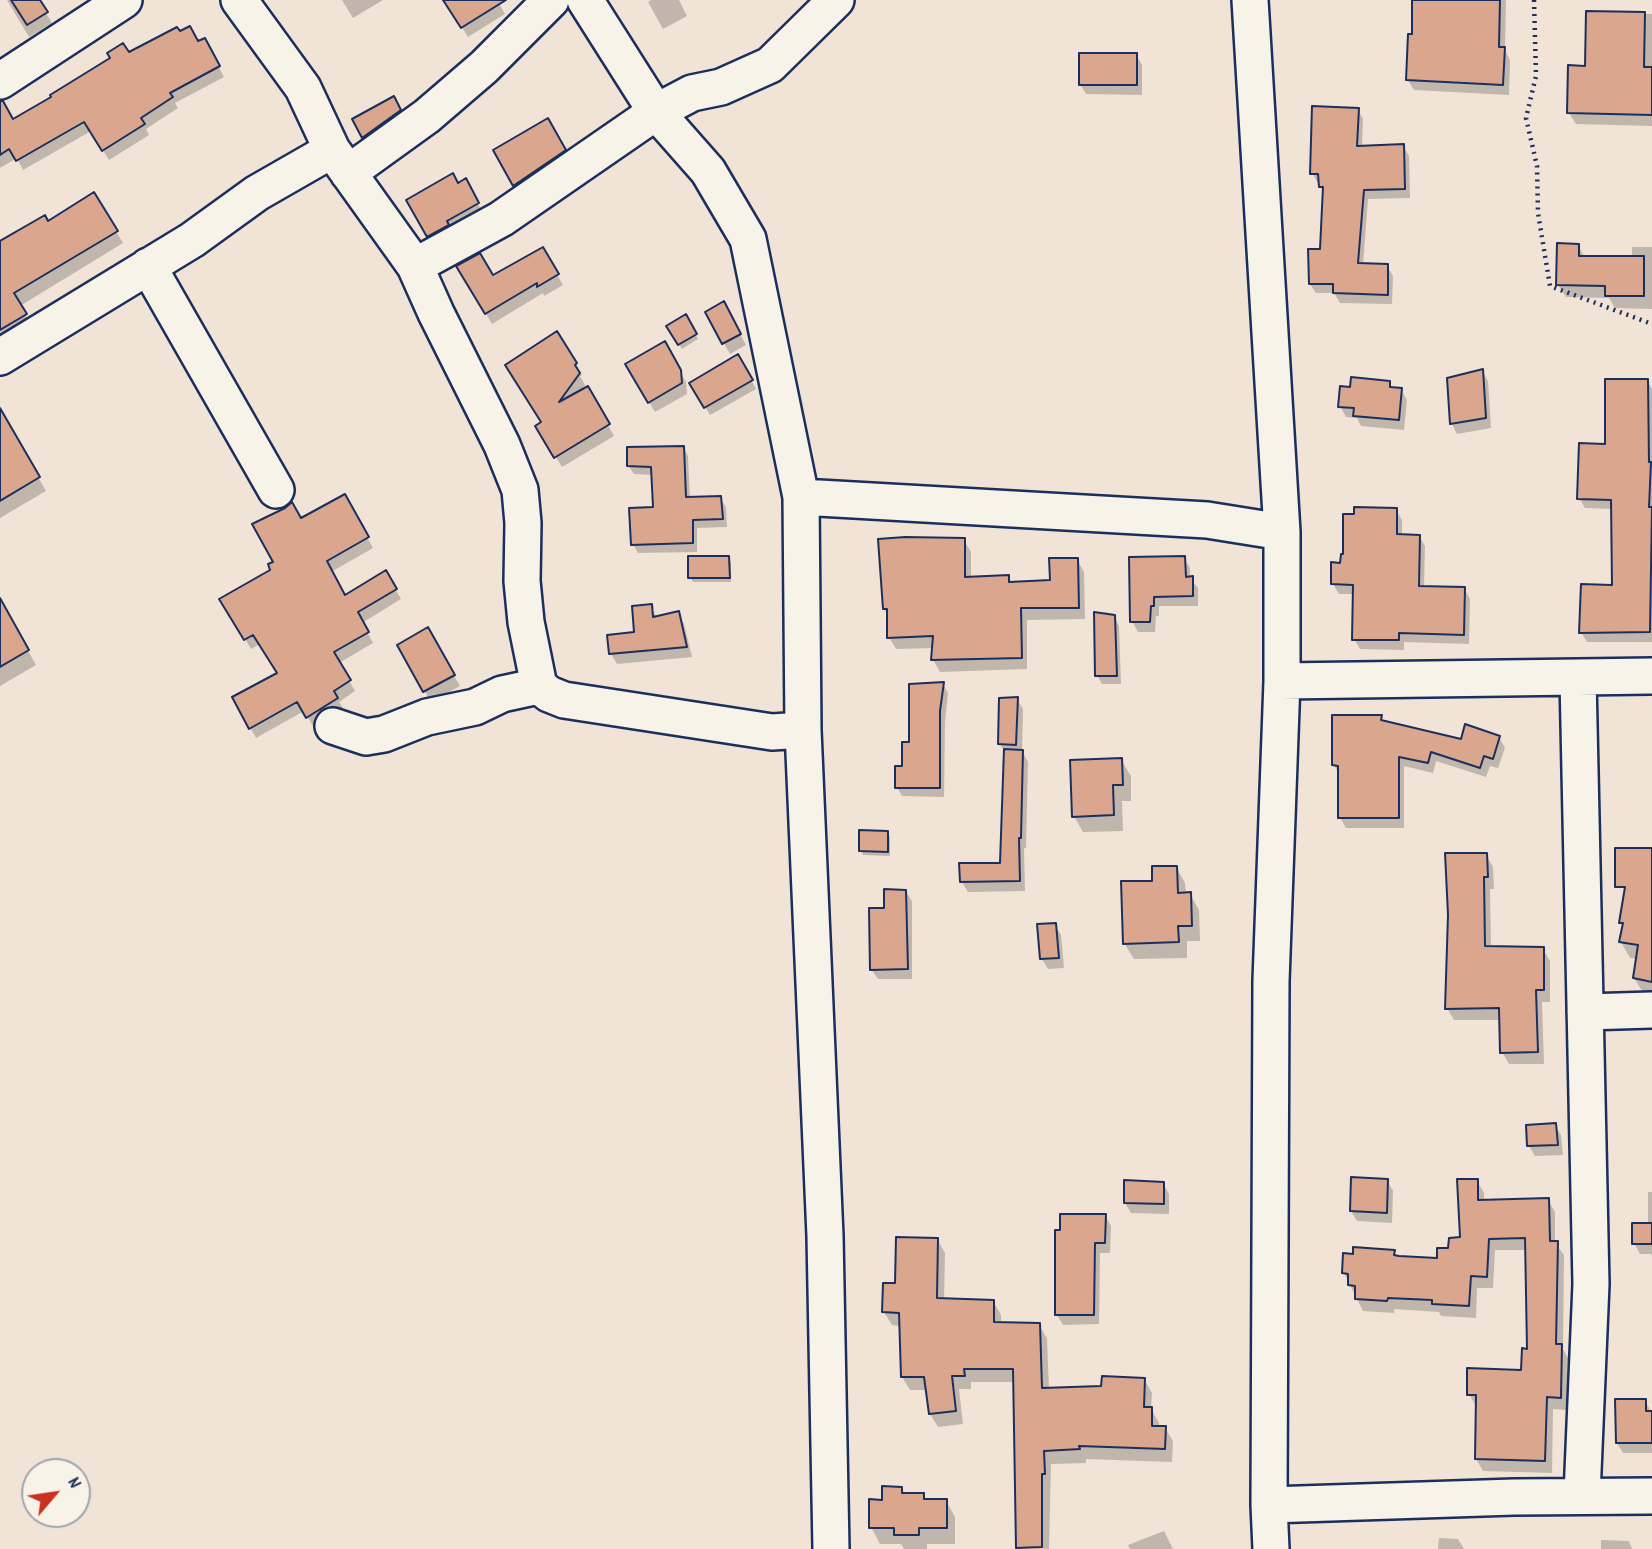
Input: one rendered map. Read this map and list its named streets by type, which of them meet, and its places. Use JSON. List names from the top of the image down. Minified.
{"north":"top right"}
